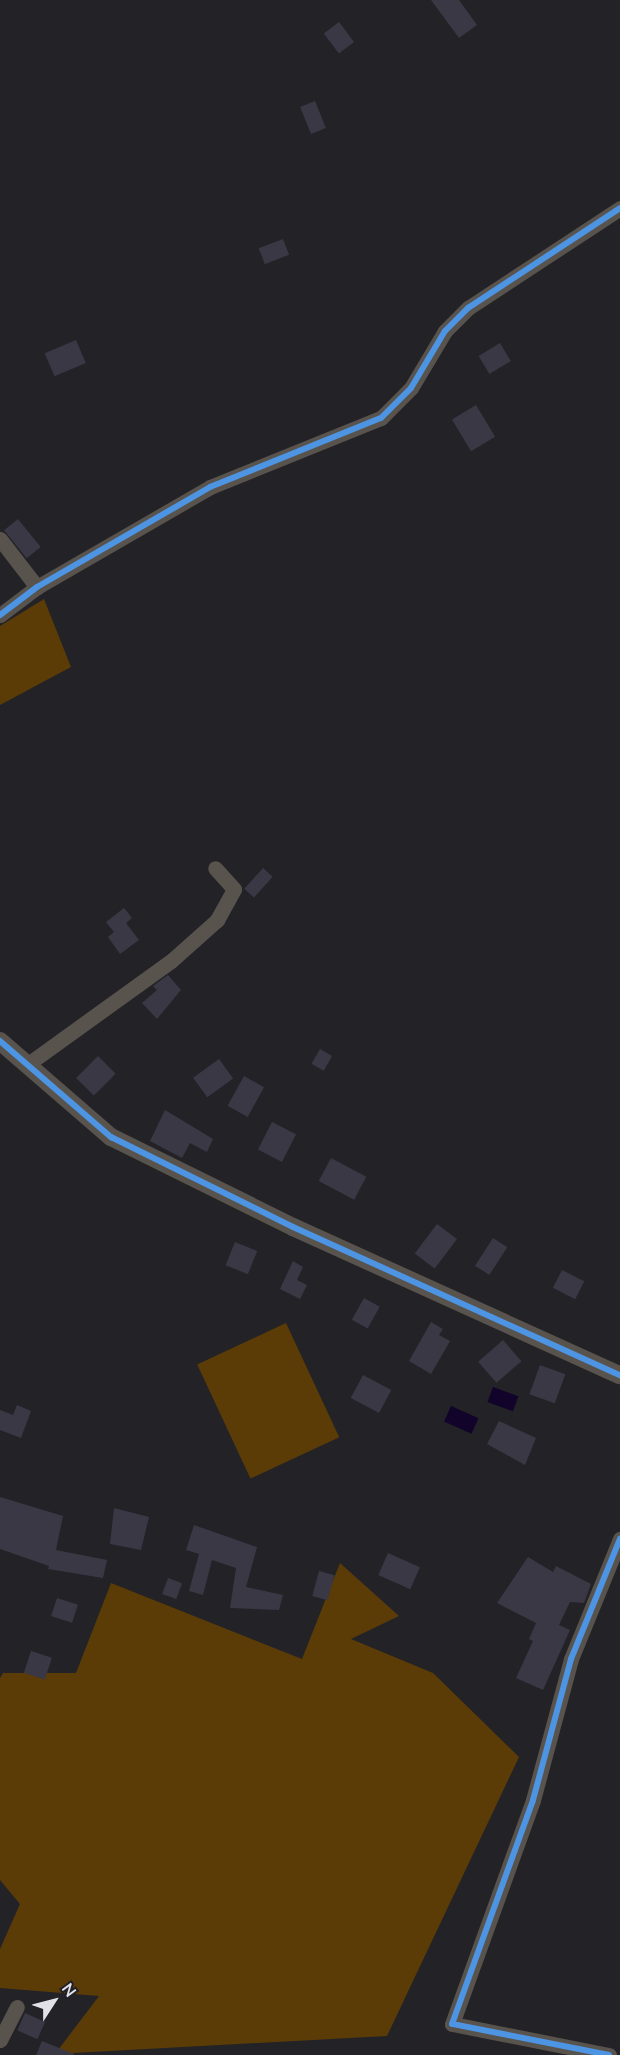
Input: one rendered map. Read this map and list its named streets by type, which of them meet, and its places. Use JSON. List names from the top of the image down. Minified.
{"north":"top right"}
